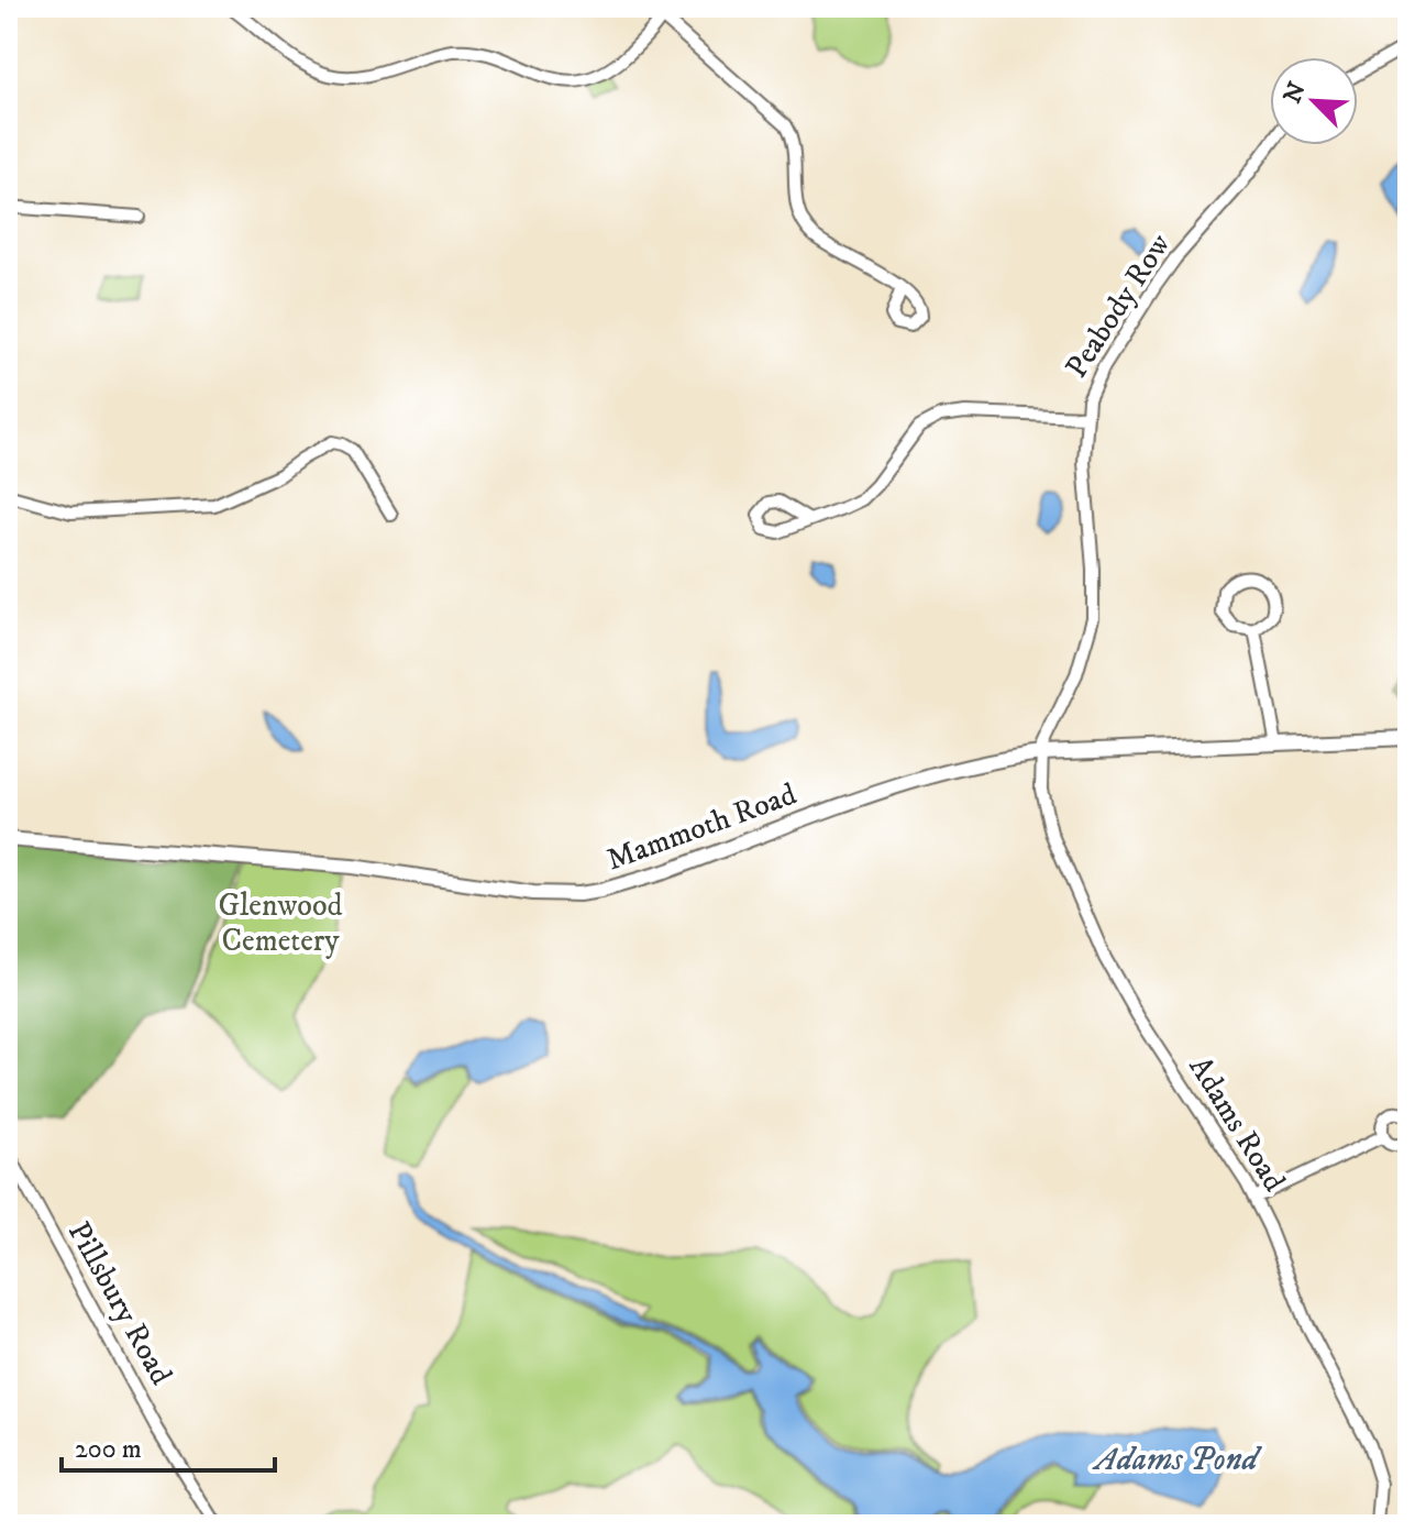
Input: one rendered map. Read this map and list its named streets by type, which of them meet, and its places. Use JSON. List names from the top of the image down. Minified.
{"streets":{"main road":["Mammoth Road"],"street":["Peabody Row","Adams Road","Pillsbury Road"]},"crossings":[["Peabody Row","Mammoth Road"],["Peabody Row","Adams Road"],["Mammoth Road","Adams Road"]],"water":["Adams Pond"],"parks":["Glenwood Cemetery"],"scale_bar":"200 m","north":"top left"}
